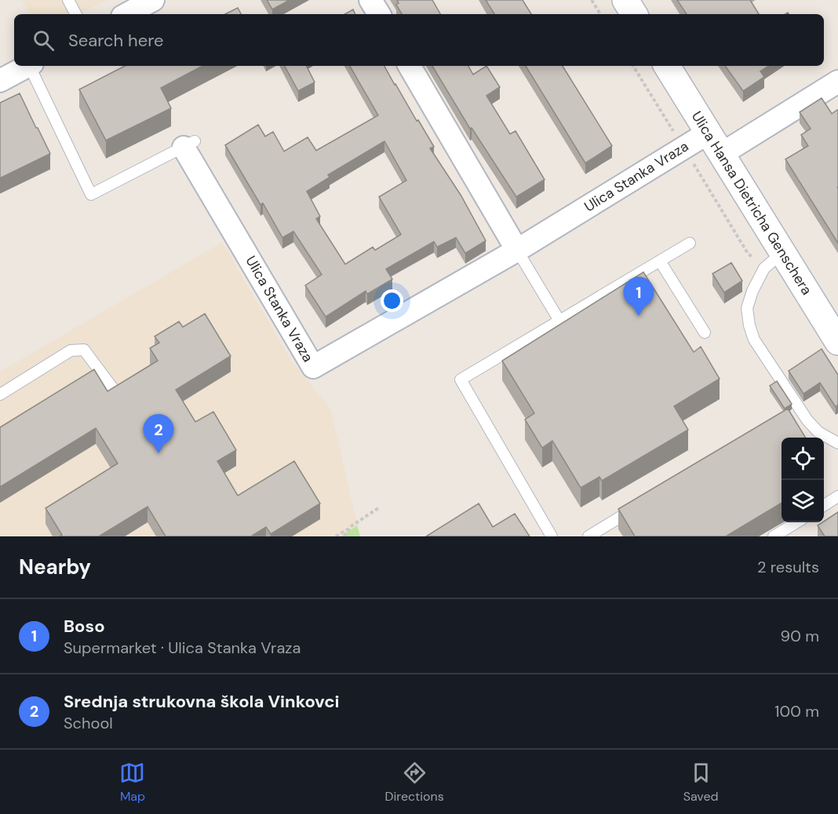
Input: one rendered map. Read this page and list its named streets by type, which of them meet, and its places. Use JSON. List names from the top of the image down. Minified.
{"streets":{"main road":["Ulica Hansa Dietricha Genschera"],"street":["Ulica Stanka Vraza"]},"crossings":[["Ulica Stanka Vraza","Ulica Hansa Dietricha Genschera"]],"page":{"search":"Search here","pins":["1","2"],"heading":["Nearby","2 results"],"list":[{"mark":"1","name":"Boso","note":"Supermarket · Ulica Stanka Vraza","value":"90 m"},{"mark":"2","name":"Srednja strukovna škola Vinkovci","note":"School","value":"100 m"}],"nav":["Map","Directions","Saved"]}}
